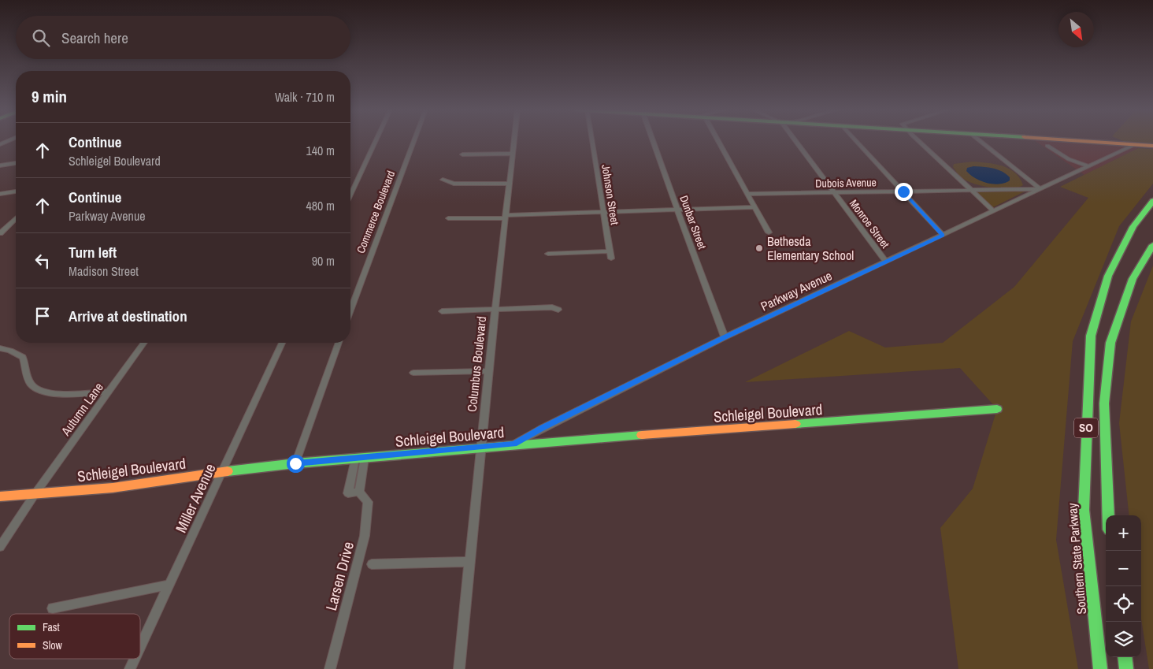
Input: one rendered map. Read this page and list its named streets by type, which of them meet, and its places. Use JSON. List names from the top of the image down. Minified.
{"streets":{"main road":["Schleigel Boulevard","SO","Southern State Parkway"],"street":["Dubois Avenue","Johnson Street","Commerce Boulevard","Dunbar Street","Monroe Street","Parkway Avenue","Columbus Boulevard","Autumn Lane","Miller Avenue","Larsen Drive"]},"crossings":[["Dubois Avenue","Monroe Street"],["Dubois Avenue","Parkway Avenue"],["Dunbar Street","Parkway Avenue"],["Monroe Street","Parkway Avenue"],["Parkway Avenue","Schleigel Boulevard"],["Columbus Boulevard","Schleigel Boulevard"],["Autumn Lane","Schleigel Boulevard"],["Schleigel Boulevard","Miller Avenue"],["Schleigel Boulevard","Larsen Drive"]],"places":["Bethesda Elementary School"],"legend":["Fast","Slow"],"north":"bottom right","page":{"search":"Search here","heading":["9 min","Walk · 710 m"],"list":[["Continue","Schleigel Boulevard","140 m"],["Continue","Parkway Avenue","480 m"],["Turn left","Madison Street","90 m"],"Arrive at destination"],"map_buttons":["+","−"]}}
